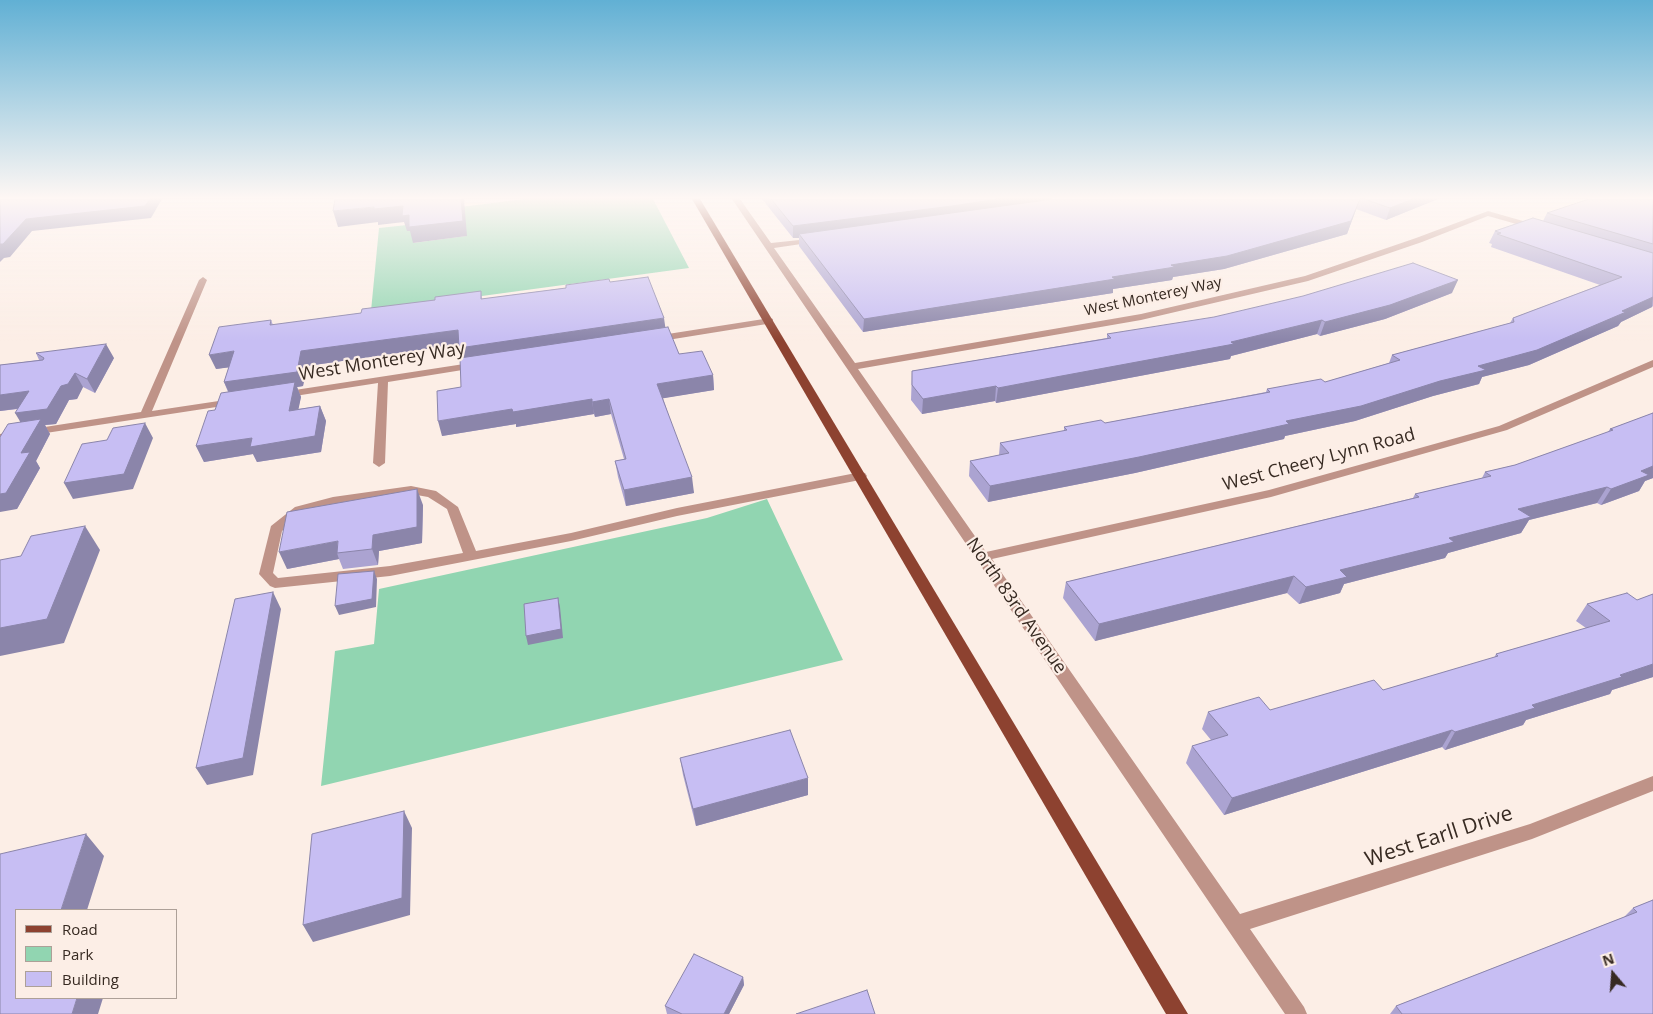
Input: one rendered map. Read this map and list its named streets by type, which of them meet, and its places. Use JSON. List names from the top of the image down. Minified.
{"streets":{"street":["West Monterey Way","West Cheery Lynn Road","North 83rd Avenue","West Earll Drive"]},"crossings":[["West Monterey Way","North 83rd Avenue"],["West Cheery Lynn Road","North 83rd Avenue"],["North 83rd Avenue","West Earll Drive"]],"legend":["Road","Park","Building"],"north":"top"}
